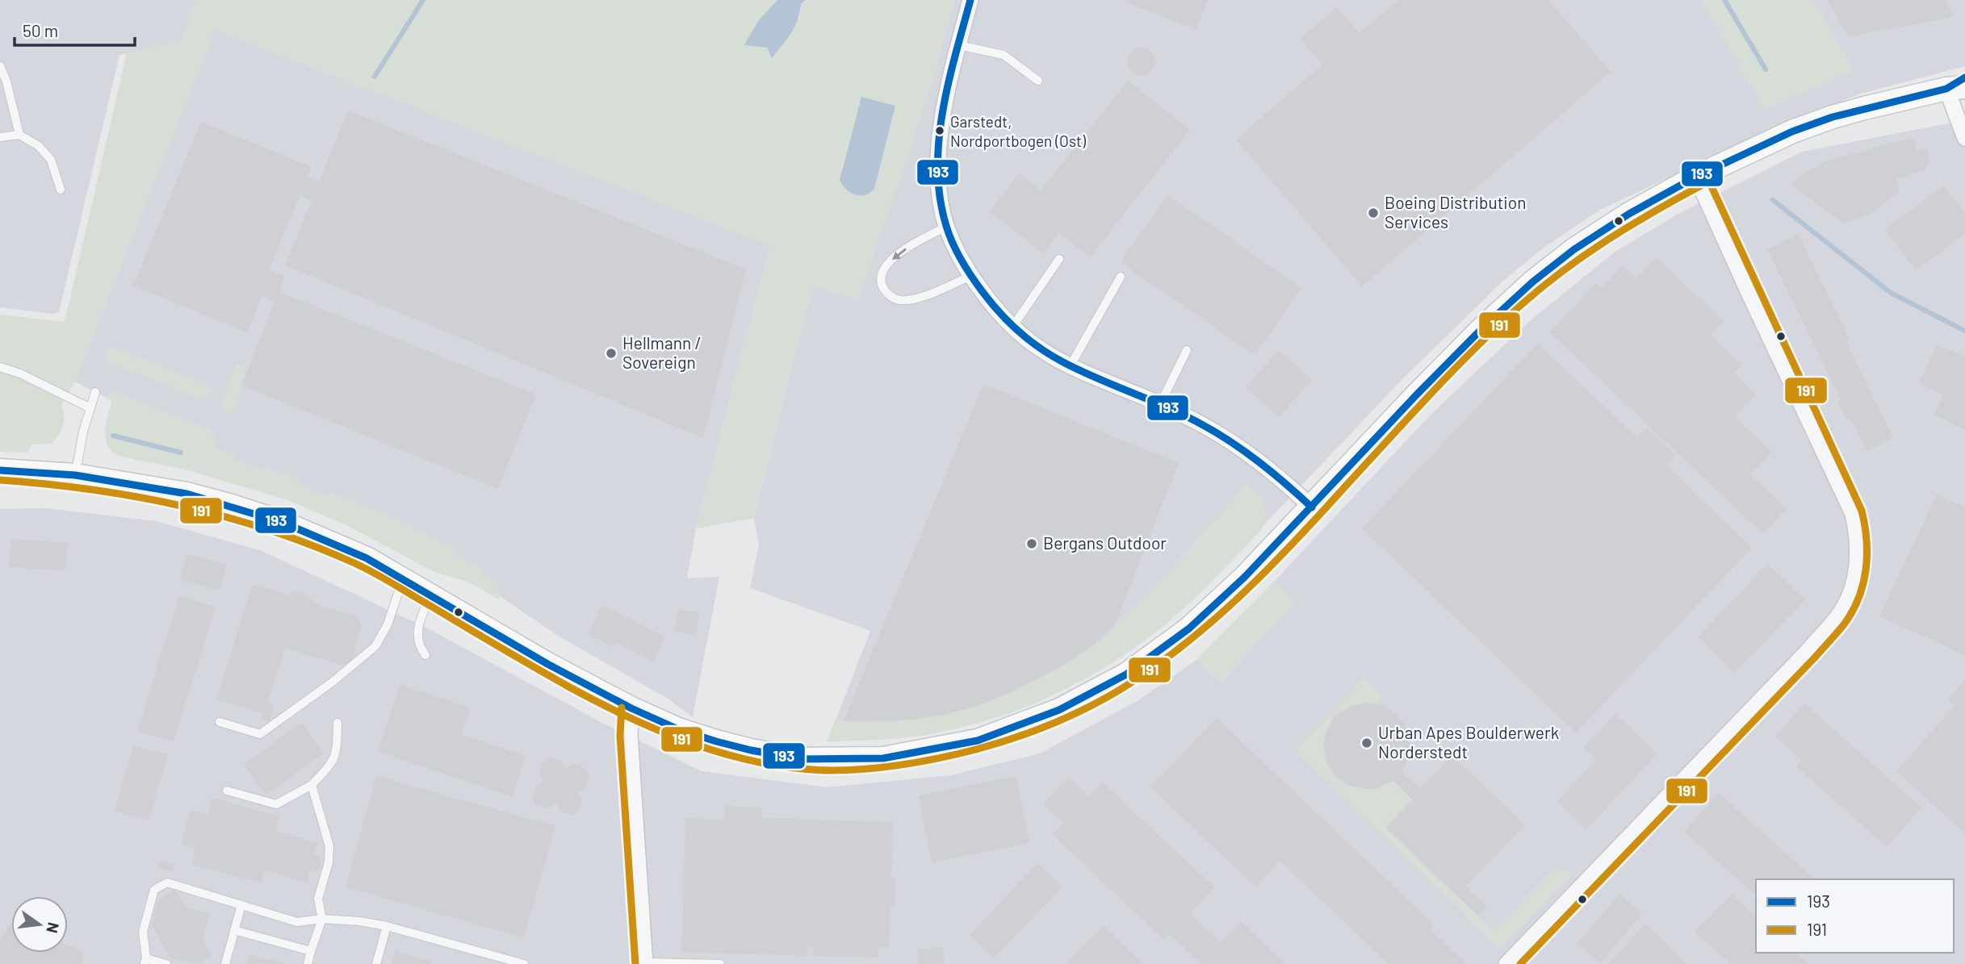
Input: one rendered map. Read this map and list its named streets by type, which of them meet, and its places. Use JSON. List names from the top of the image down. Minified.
{"places":["Garstedt, Nordportbogen (Ost)","Boeing Distribution Services","Hellmann / Sovereign","Bergans Outdoor","Urban Apes Boulderwerk Norderstedt"],"lines":["transit line 193","transit line 191"],"legend":["193","191"],"scale_bar":"50 m","north":"right"}
